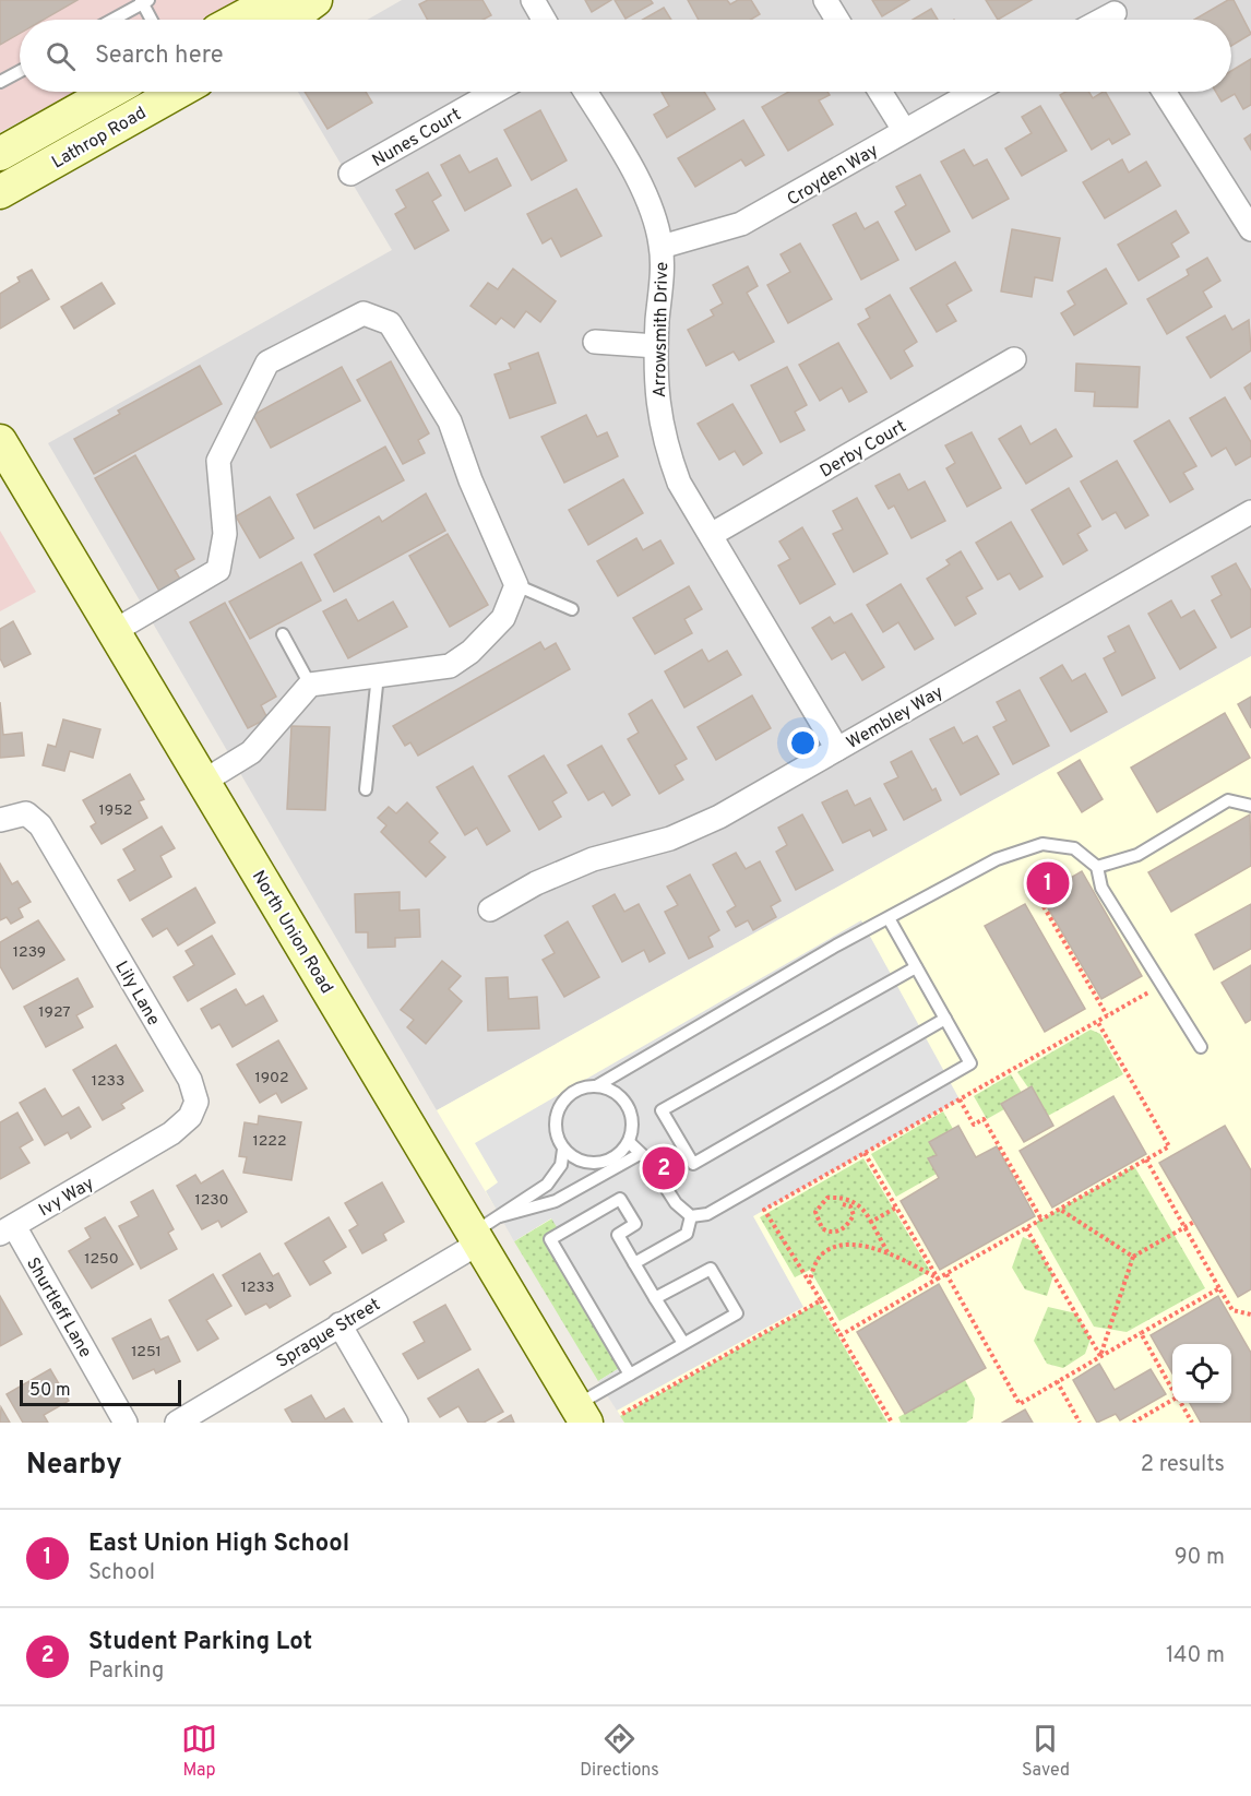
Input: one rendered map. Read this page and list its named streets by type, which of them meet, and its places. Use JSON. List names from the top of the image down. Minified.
{"streets":{"street":["Lathrop Road","Nunes Court","Croyden Way","Arrowsmith Drive","Derby Court","Wembley Way","North Union Road","Lily Lane","Ivy Way","Shurtleff Lane","Sprague Street"]},"crossings":[["Croyden Way","Arrowsmith Drive"],["Arrowsmith Drive","Derby Court"],["Arrowsmith Drive","Wembley Way"],["North Union Road","Sprague Street"],["Lily Lane","Ivy Way"],["Ivy Way","Shurtleff Lane"]],"house_numbers":["1952","1239","1927","1902","1233","1222","1230","1250","1233","1251"],"scale_bar":"50 m","page":{"search":"Search here","pins":["1","2"],"scale":"50 m","heading":["Nearby","2 results"],"list":[{"mark":"1","name":"East Union High School","note":"School","value":"90 m"},{"mark":"2","name":"Student Parking Lot","note":"Parking","value":"140 m"}],"nav":["Map","Directions","Saved"]}}
